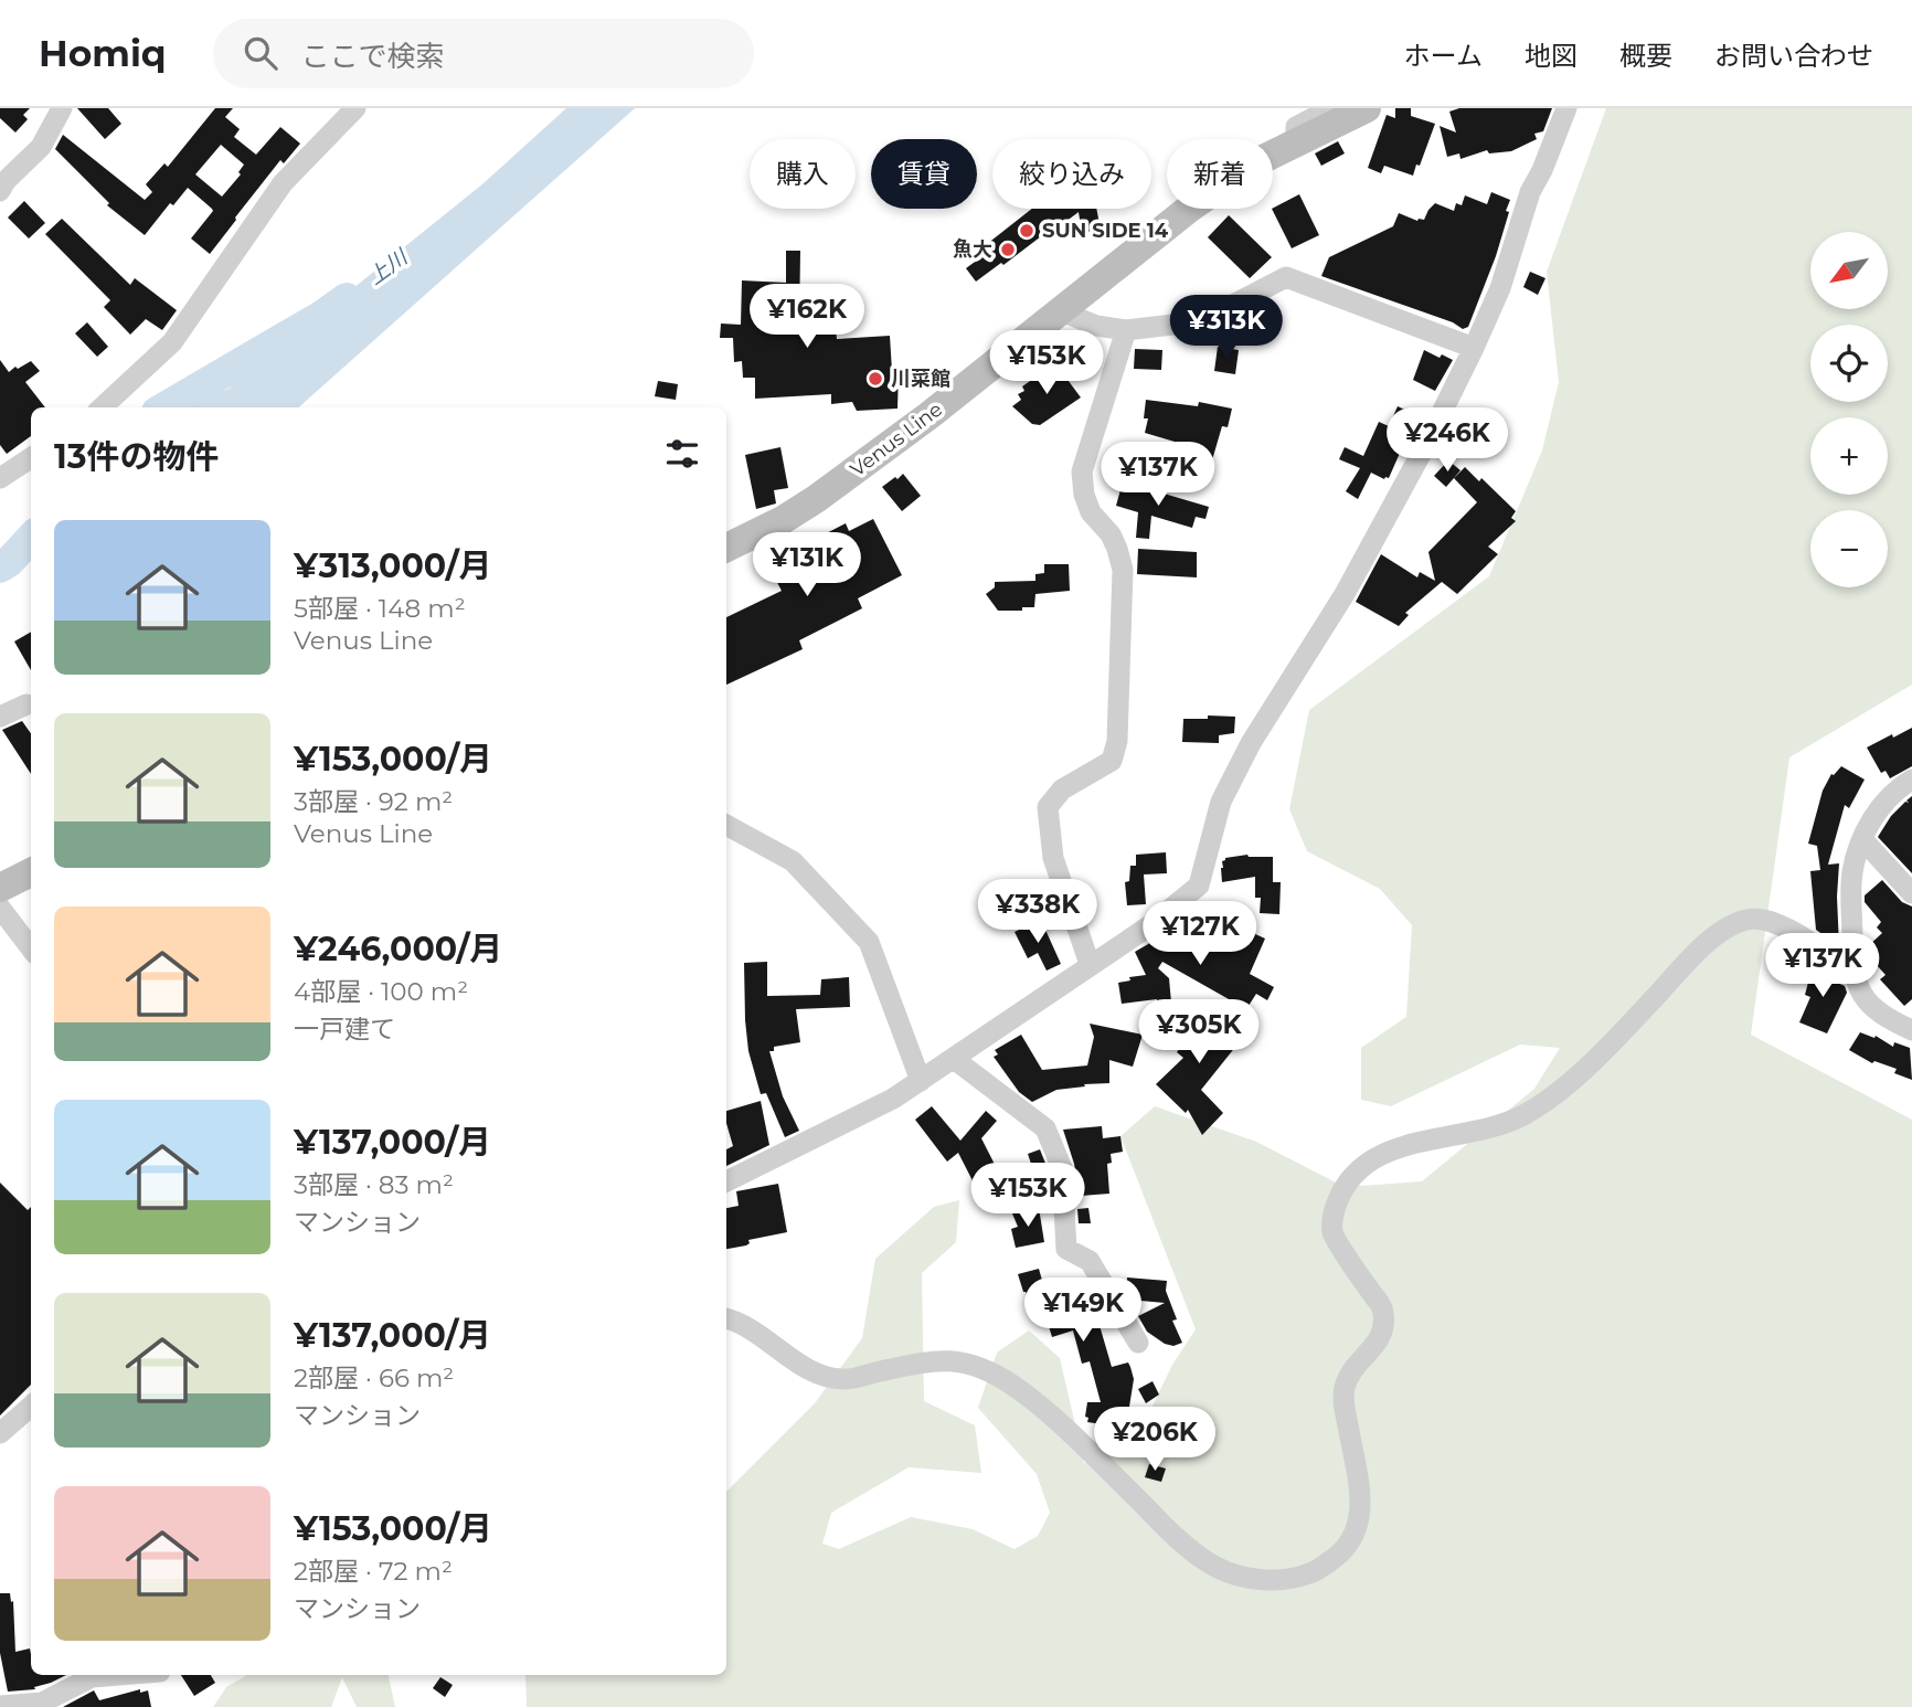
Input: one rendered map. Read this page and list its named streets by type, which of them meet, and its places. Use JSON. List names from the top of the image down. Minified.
{"streets":{"main road":["Venus Line"]},"water":["上川"],"places":["SUN SIDE 14","魚大","川菜館"],"north":"bottom left","page":{"header":"Homiq","search":"ここで検索","nav":["ホーム","地図","概要","お問い合わせ"],"chip":["購入","賃貸","絞り込み","新着"],"map_buttons":["+","−"],"price":["¥162K","¥313K","¥153K","¥246K","¥137K","¥131K","¥338K","¥127K","¥137K","¥305K","¥153K","¥149K","¥206K"],"heading":"13件の物件","list":[{"name":"¥313,000/月","note":"5部屋 · 148 m² · Venus Line"},{"name":"¥153,000/月","note":"3部屋 · 92 m² · Venus Line"},{"name":"¥246,000/月","note":"4部屋 · 100 m² · 一戸建て"},{"name":"¥137,000/月","note":"3部屋 · 83 m² · マンション"},{"name":"¥137,000/月","note":"2部屋 · 66 m² · マンション"},{"name":"¥153,000/月","note":"2部屋 · 72 m² · マンション"}]}}
